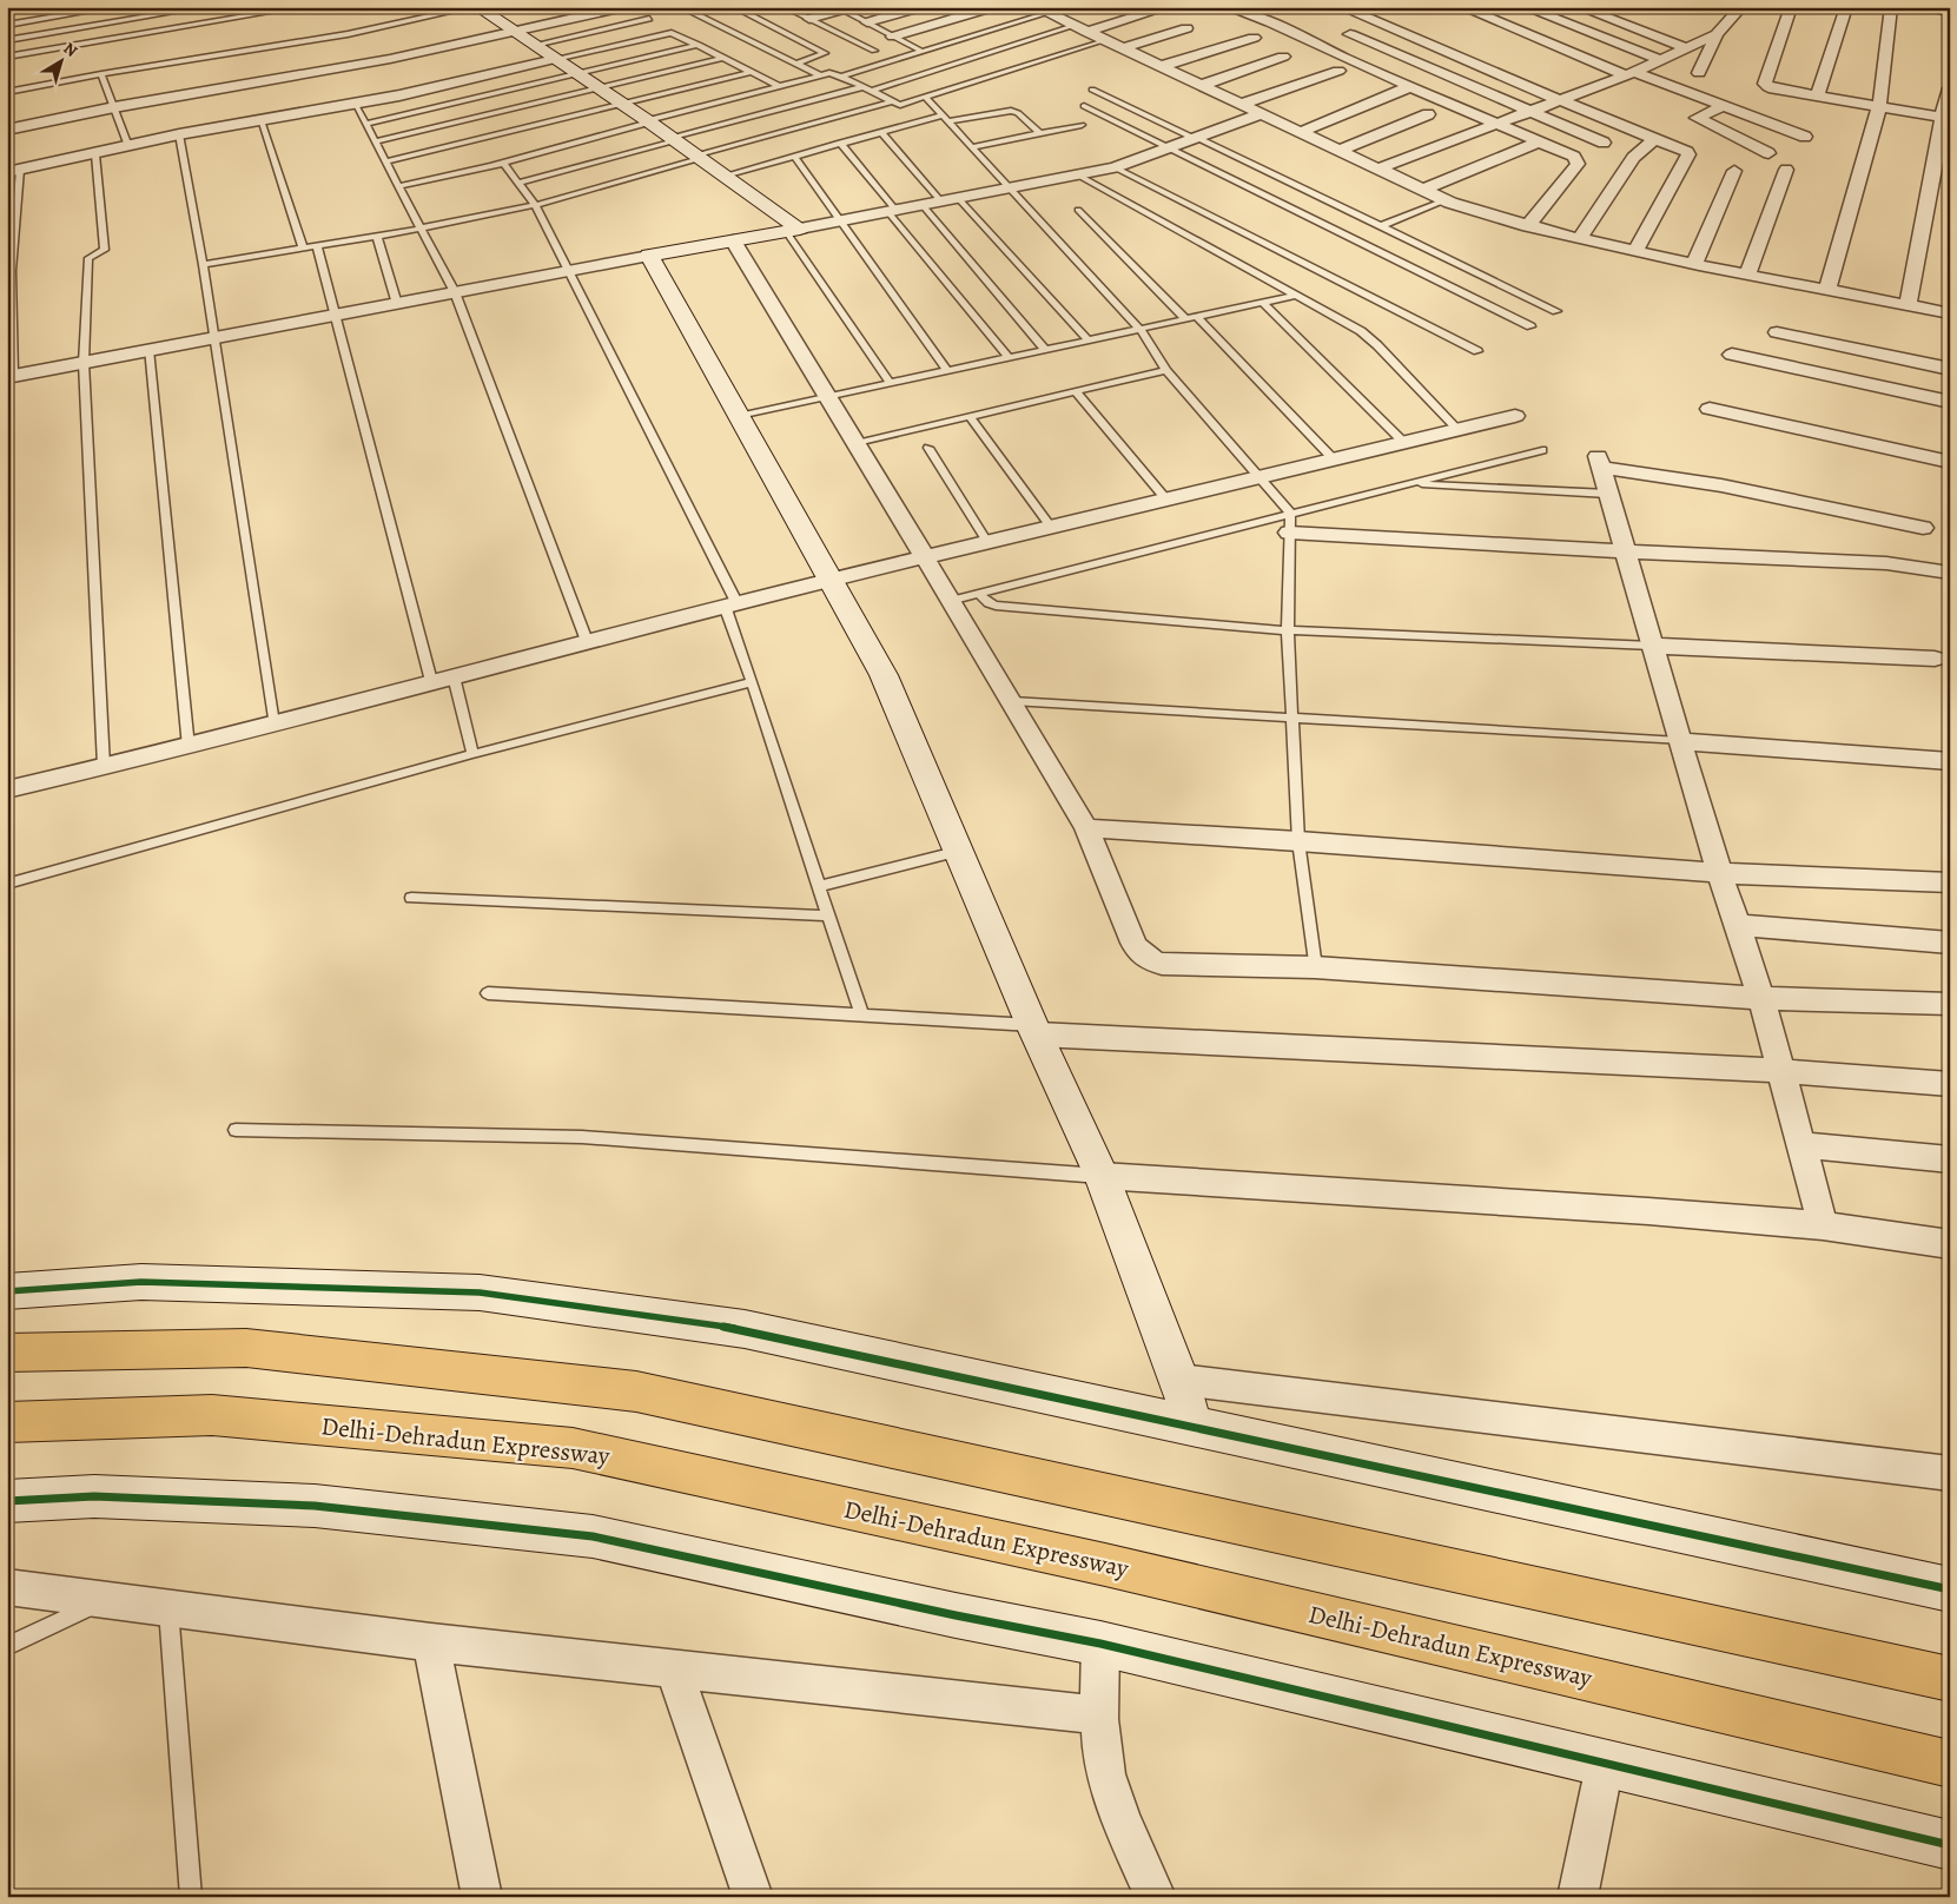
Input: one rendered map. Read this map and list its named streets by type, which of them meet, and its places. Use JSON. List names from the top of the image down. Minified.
{"streets":{"highway":["Delhi-Dehradun Expressway"]},"north":"top right"}
